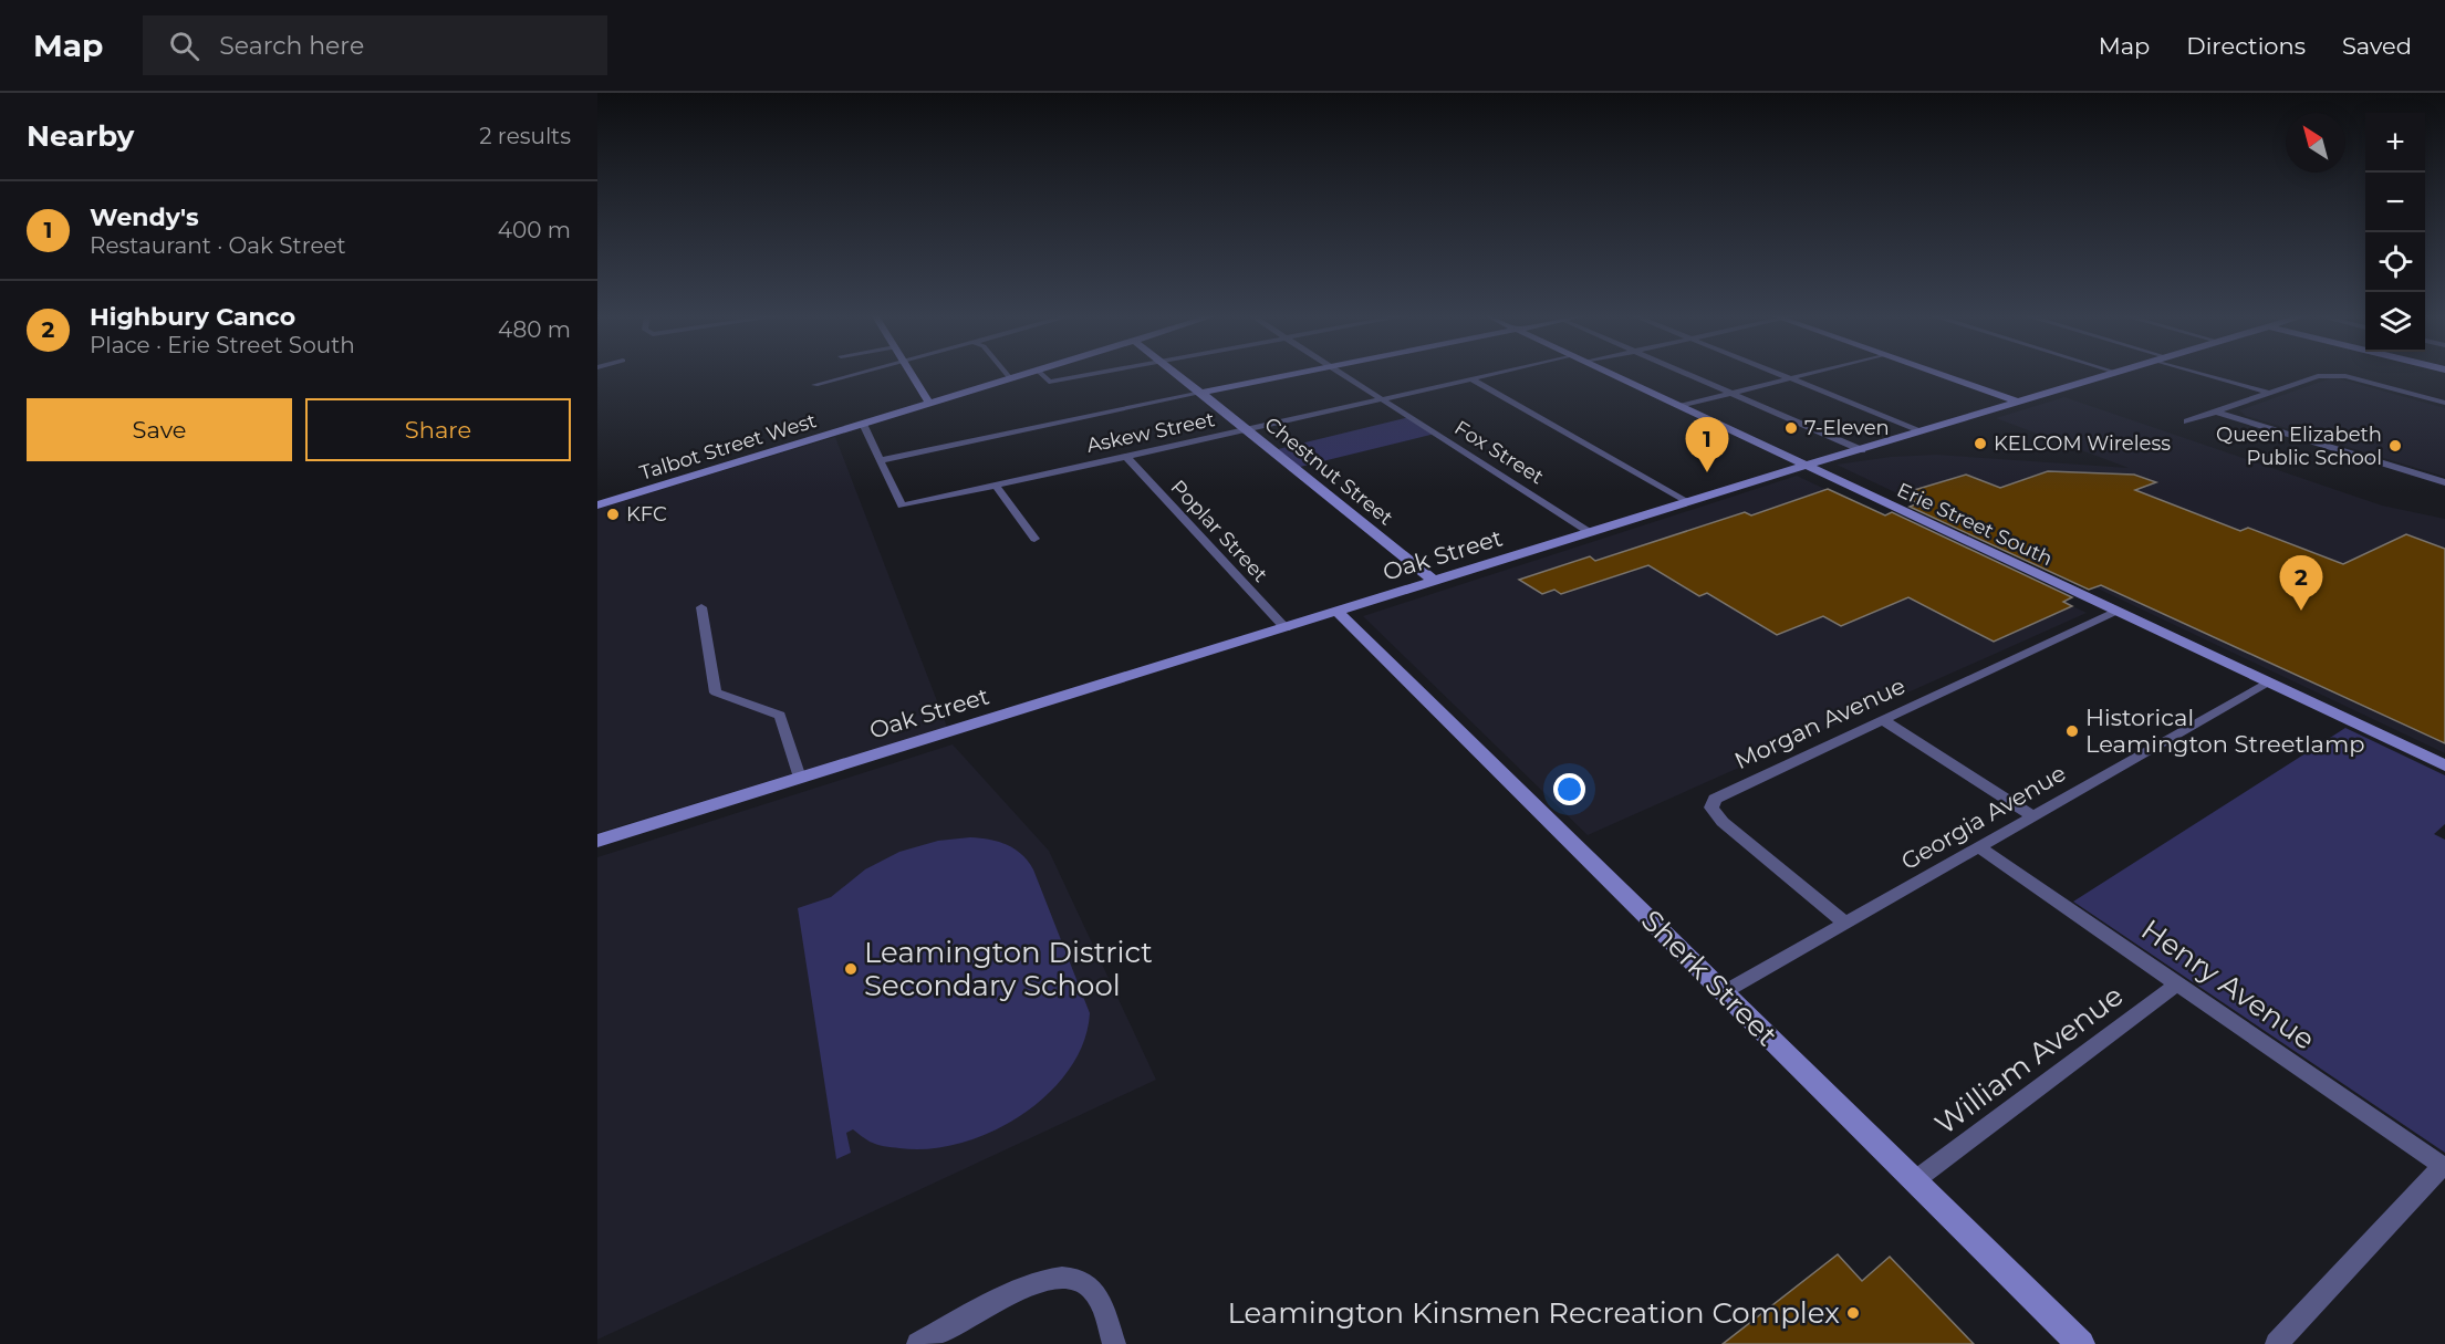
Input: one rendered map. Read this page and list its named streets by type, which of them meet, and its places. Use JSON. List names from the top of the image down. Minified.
{"streets":{"street":["Askew Street","Talbot Street West","Fox Street","Chestnut Street","Erie Street South","Poplar Street","Oak Street","Morgan Avenue","Georgia Avenue","Sherk Street","Henry Avenue","William Avenue"]},"crossings":[["Askew Street","Fox Street"],["Askew Street","Chestnut Street"],["Askew Street","Poplar Street"],["Fox Street","Oak Street"],["Chestnut Street","Oak Street"],["Erie Street South","Oak Street"],["Erie Street South","Morgan Avenue"],["Erie Street South","Georgia Avenue"],["Poplar Street","Oak Street"],["Oak Street","Sherk Street"],["Morgan Avenue","Georgia Avenue"],["Georgia Avenue","Sherk Street"],["Georgia Avenue","Henry Avenue"],["Sherk Street","William Avenue"],["Henry Avenue","William Avenue"]],"places":["7-Eleven","KELCOM Wireless","Queen Elizabeth Public School","KFC","Historical Leamington Streetlamp","Leamington District Secondary School","Leamington Kinsmen Recreation Complex"],"north":"top left","page":{"header":"Map","search":"Search here","nav":["Map","Directions","Saved"],"heading":["Nearby","2 results"],"map_buttons":["+","−"],"list":[{"mark":"1","name":"Wendy's","note":"Restaurant · Oak Street","value":"400 m"},{"mark":"2","name":"Highbury Canco","note":"Place · Erie Street South","value":"480 m"}],"buttons":["Save","Share"],"pins":["1","2"]}}
